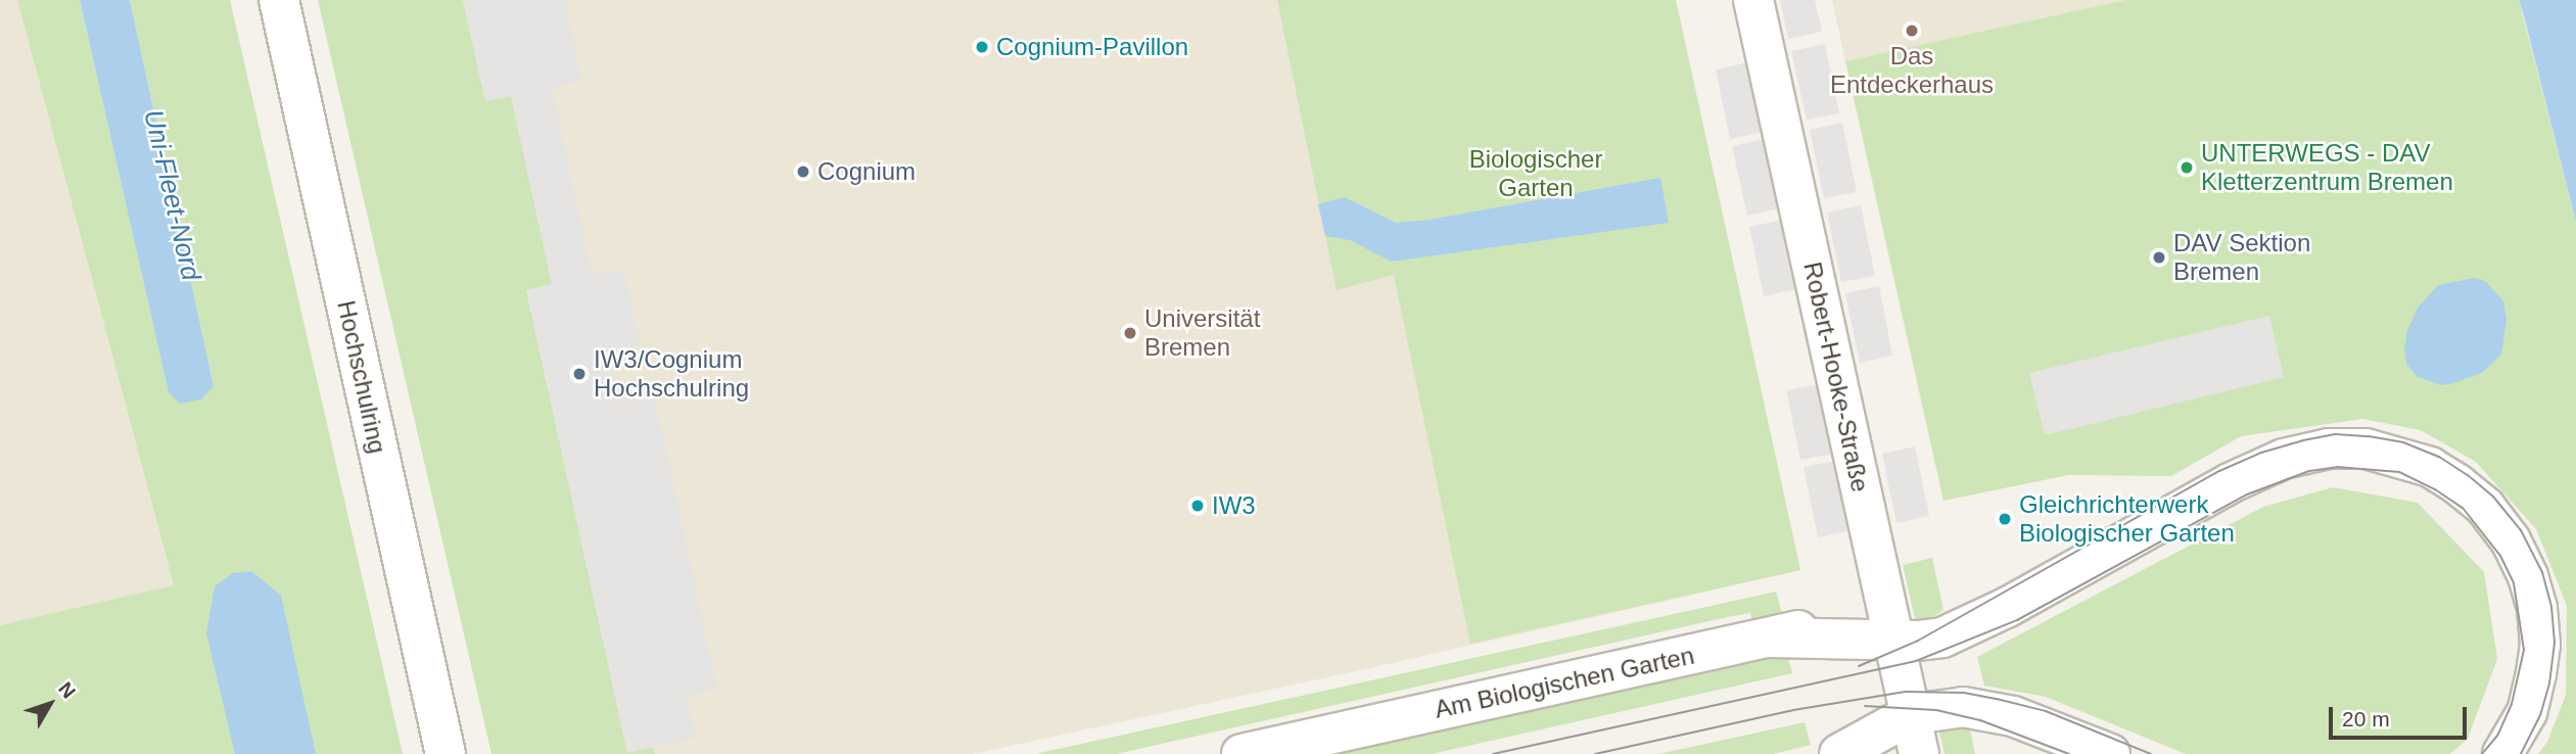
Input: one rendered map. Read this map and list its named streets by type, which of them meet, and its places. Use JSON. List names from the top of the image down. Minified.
{"streets":{"street":["Hochschulring","Robert-Hooke-Straße","Am Biologischen Garten"]},"crossings":[["Robert-Hooke-Straße","Am Biologischen Garten"]],"water":["Uni-Fleet-Nord"],"parks":["Biologischer Garten"],"places":["Das Entdeckerhaus","Cognium-Pavillon","UNTERWEGS - DAV Kletterzentrum Bremen","Cognium","DAV Sektion Bremen","Universität Bremen","IW3/Cognium Hochschulring","IW3","Gleichrichterwerk Biologischer Garten"],"scale_bar":"20 m","north":"top right"}
